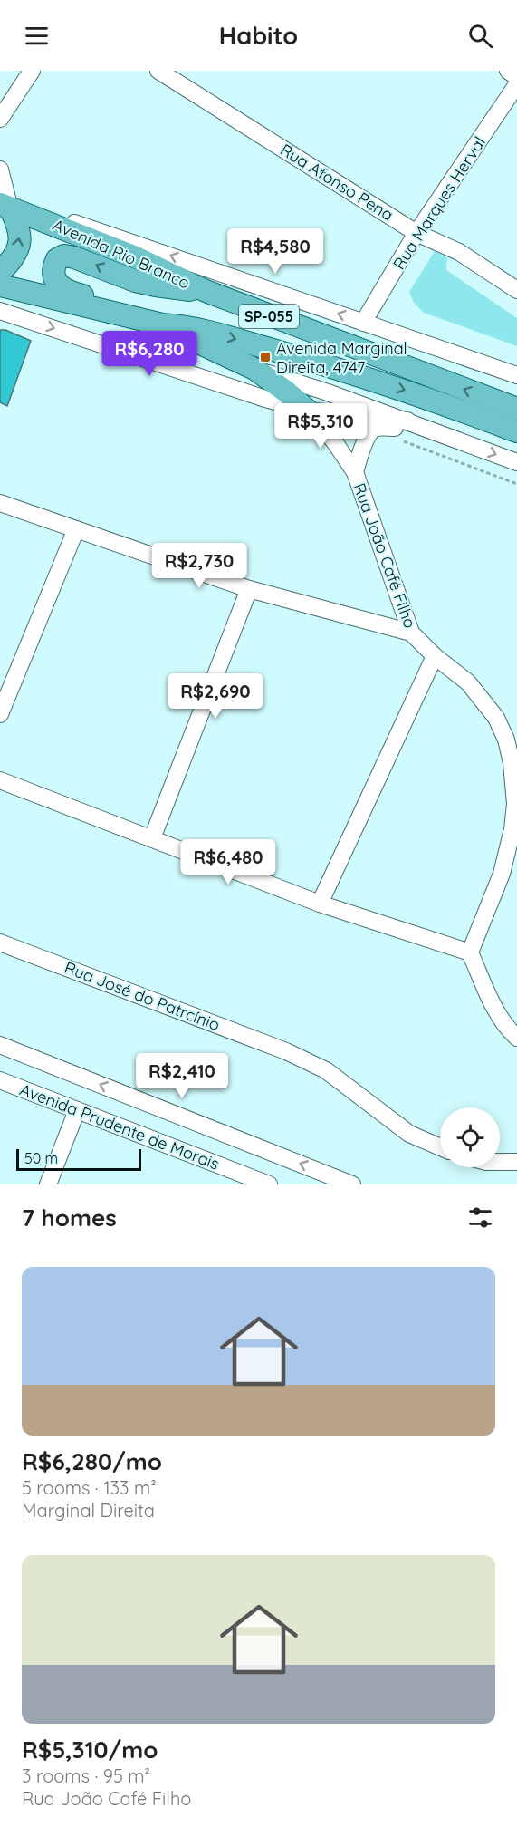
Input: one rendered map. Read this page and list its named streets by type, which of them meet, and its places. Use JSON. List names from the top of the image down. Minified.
{"streets":{"main road":["Avenida Rio Branco","SP-055"],"street":["Rua Afonso Pena","Rua Marques Herval","Rua João Café Filho","Rua José do Patrcínio","Avenida Prudente de Morais"]},"crossings":[["Rua Afonso Pena","Rua Marques Herval"]],"places":{"transit":["Avenida Marginal Direita, 4747"]},"scale_bar":"50 m","page":{"header":"Habito","price":["R$4,580","R$6,280","R$5,310","R$2,730","R$2,690","R$6,480","R$2,410"],"scale":"50 m","heading":"7 homes","list":[{"name":"R$6,280/mo","note":"5 rooms · 133 m² · Marginal Direita"},{"name":"R$5,310/mo","note":"3 rooms · 95 m² · Rua João Café Filho"}]}}
